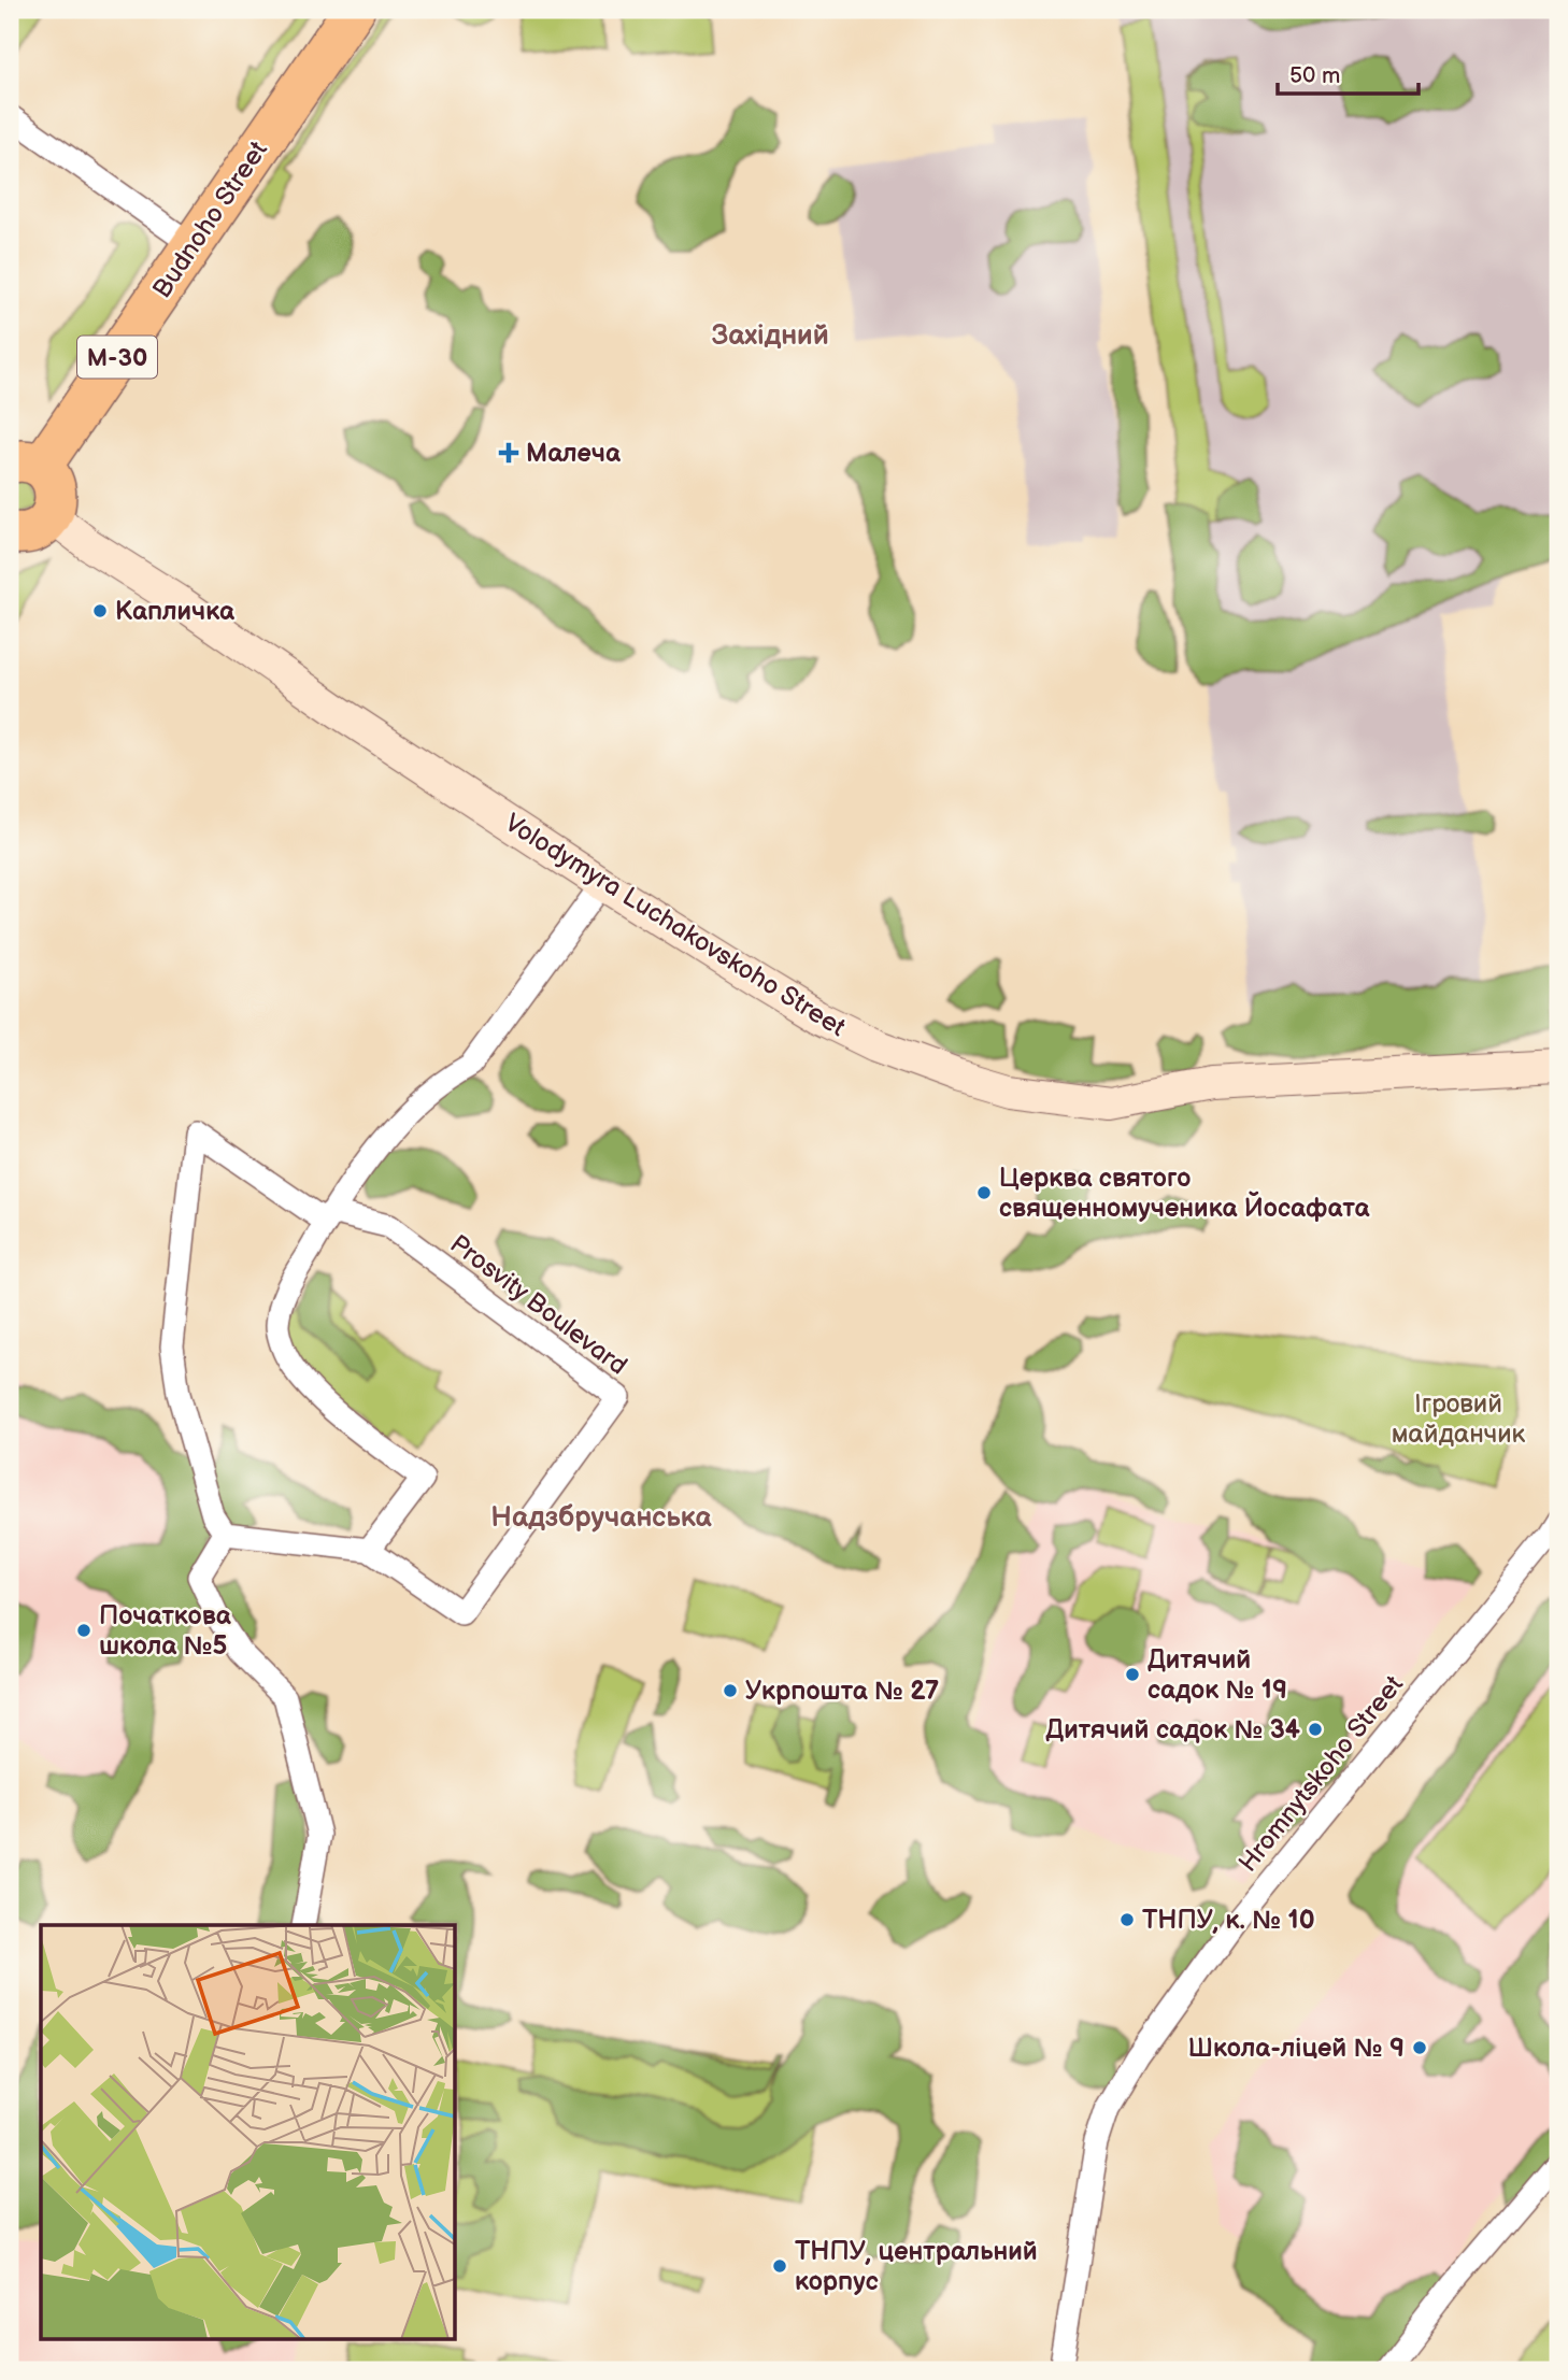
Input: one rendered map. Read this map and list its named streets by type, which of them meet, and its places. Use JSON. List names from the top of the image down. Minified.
{"streets":{"highway":["Budnoho Street","М-30"],"main road":["Volodymyra Luchakovskoho Street"],"street":["Prosvity Boulevard","Hromnytskoho Street"]},"crossings":[["Budnoho Street","М-30"],["М-30","Volodymyra Luchakovskoho Street"]],"districts":["Західний","Надзбручанська"],"parks":["Ігровий майданчик"],"places":{"health":["Малеча"],"other":["Капличка","Церква святого священномученика Йосафата","Початкова школа №5","Дитячий садок № 19","Укрпошта № 27","Дитячий садок № 34","ТНПУ, к. № 10","Школа-ліцей № 9","ТНПУ, центральний корпус"]},"scale_bar":"50 m"}
